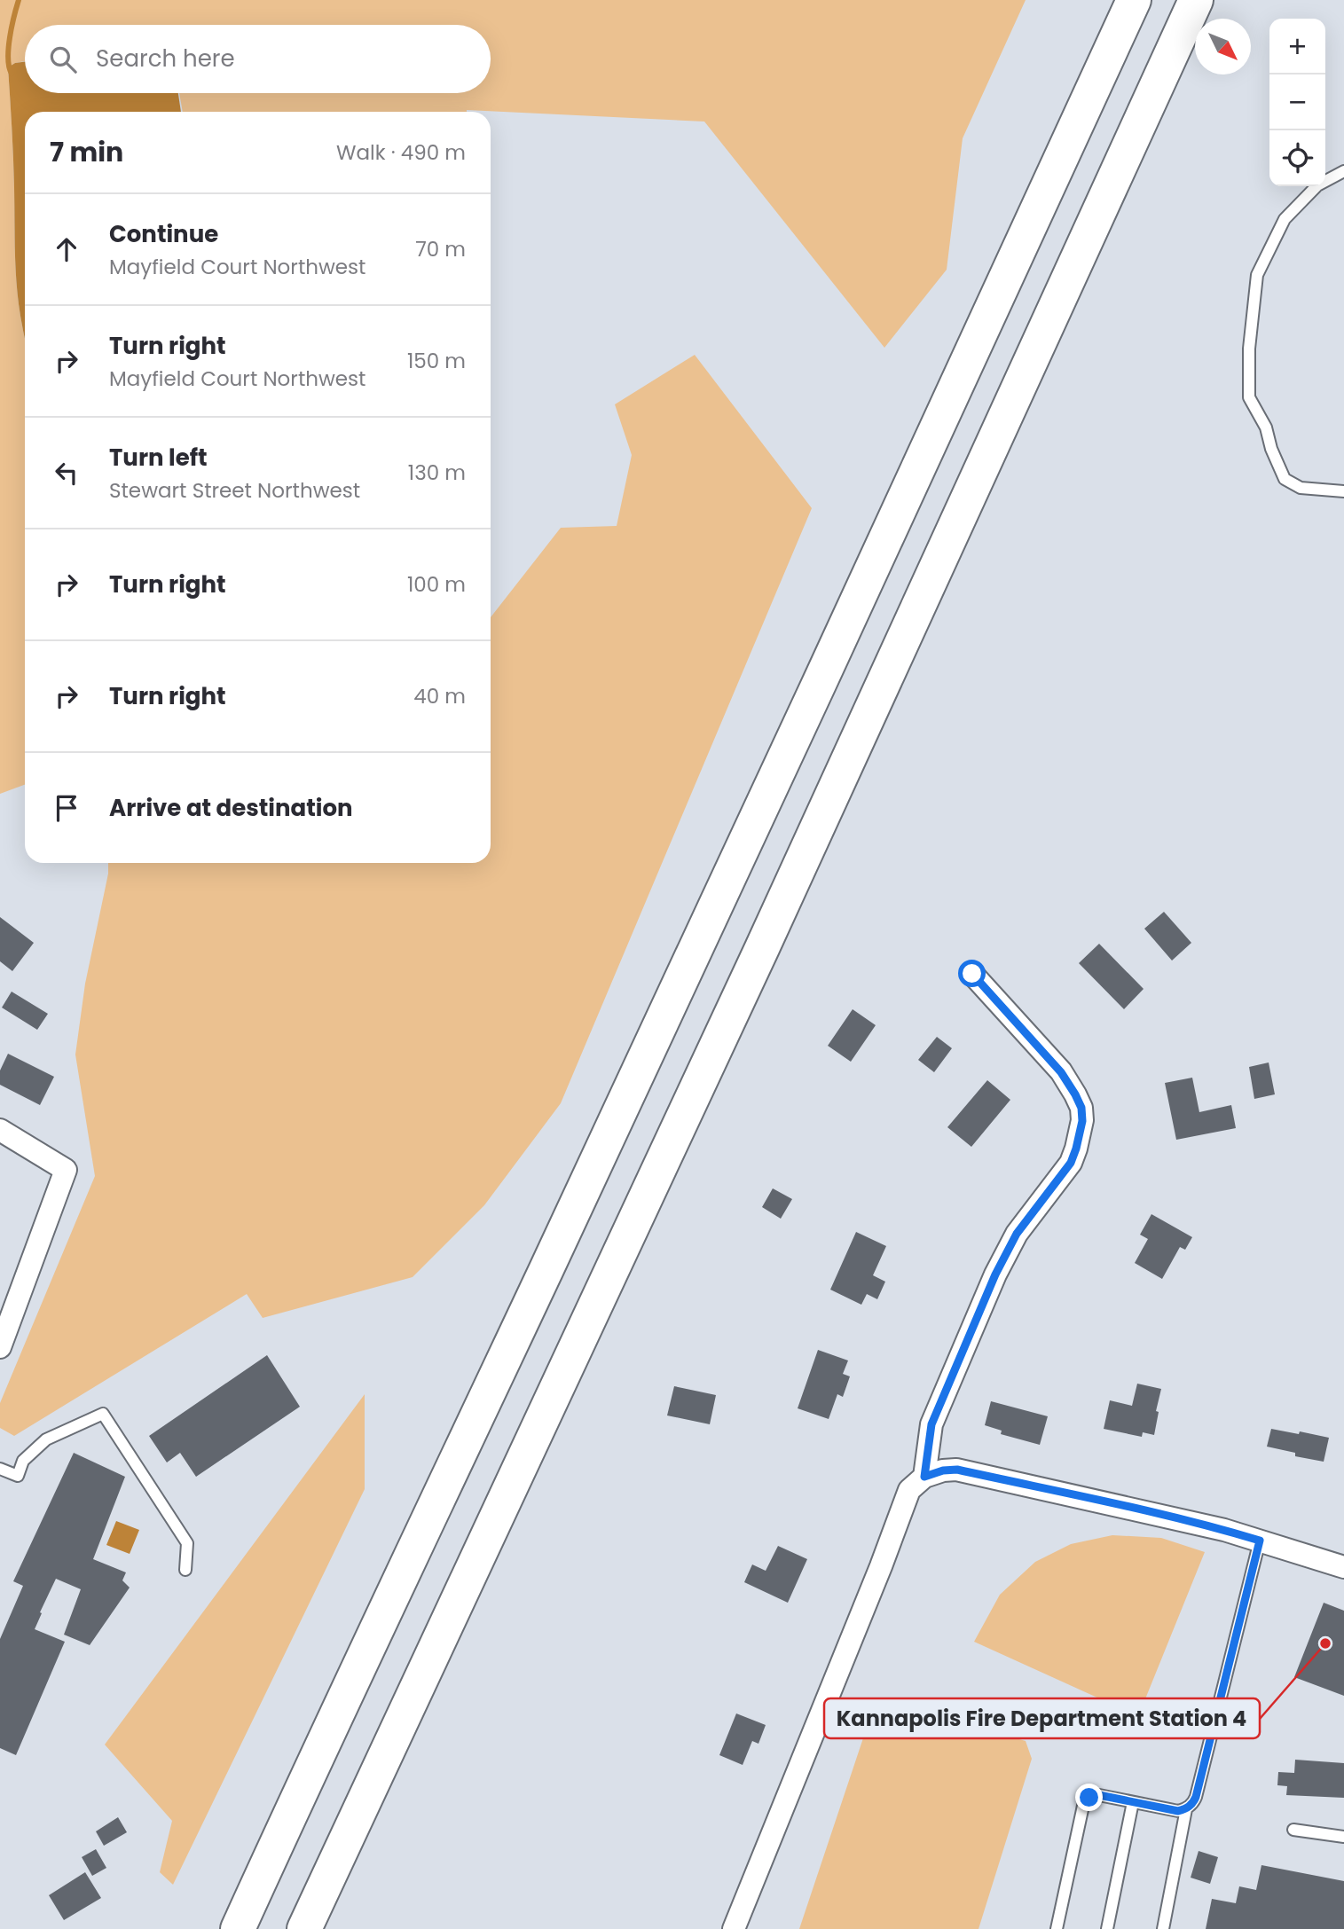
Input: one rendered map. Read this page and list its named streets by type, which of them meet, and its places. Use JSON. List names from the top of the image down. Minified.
{"places":["Kannapolis Fire Department Station 4"],"north":"bottom right","page":{"map_buttons":["+","−"],"search":"Search here","heading":["7 min","Walk · 490 m"],"list":[["Continue","Mayfield Court Northwest","70 m"],["Turn right","Mayfield Court Northwest","150 m"],["Turn left","Stewart Street Northwest","130 m"],["Turn right","100 m"],["Turn right","40 m"],"Arrive at destination"]}}
